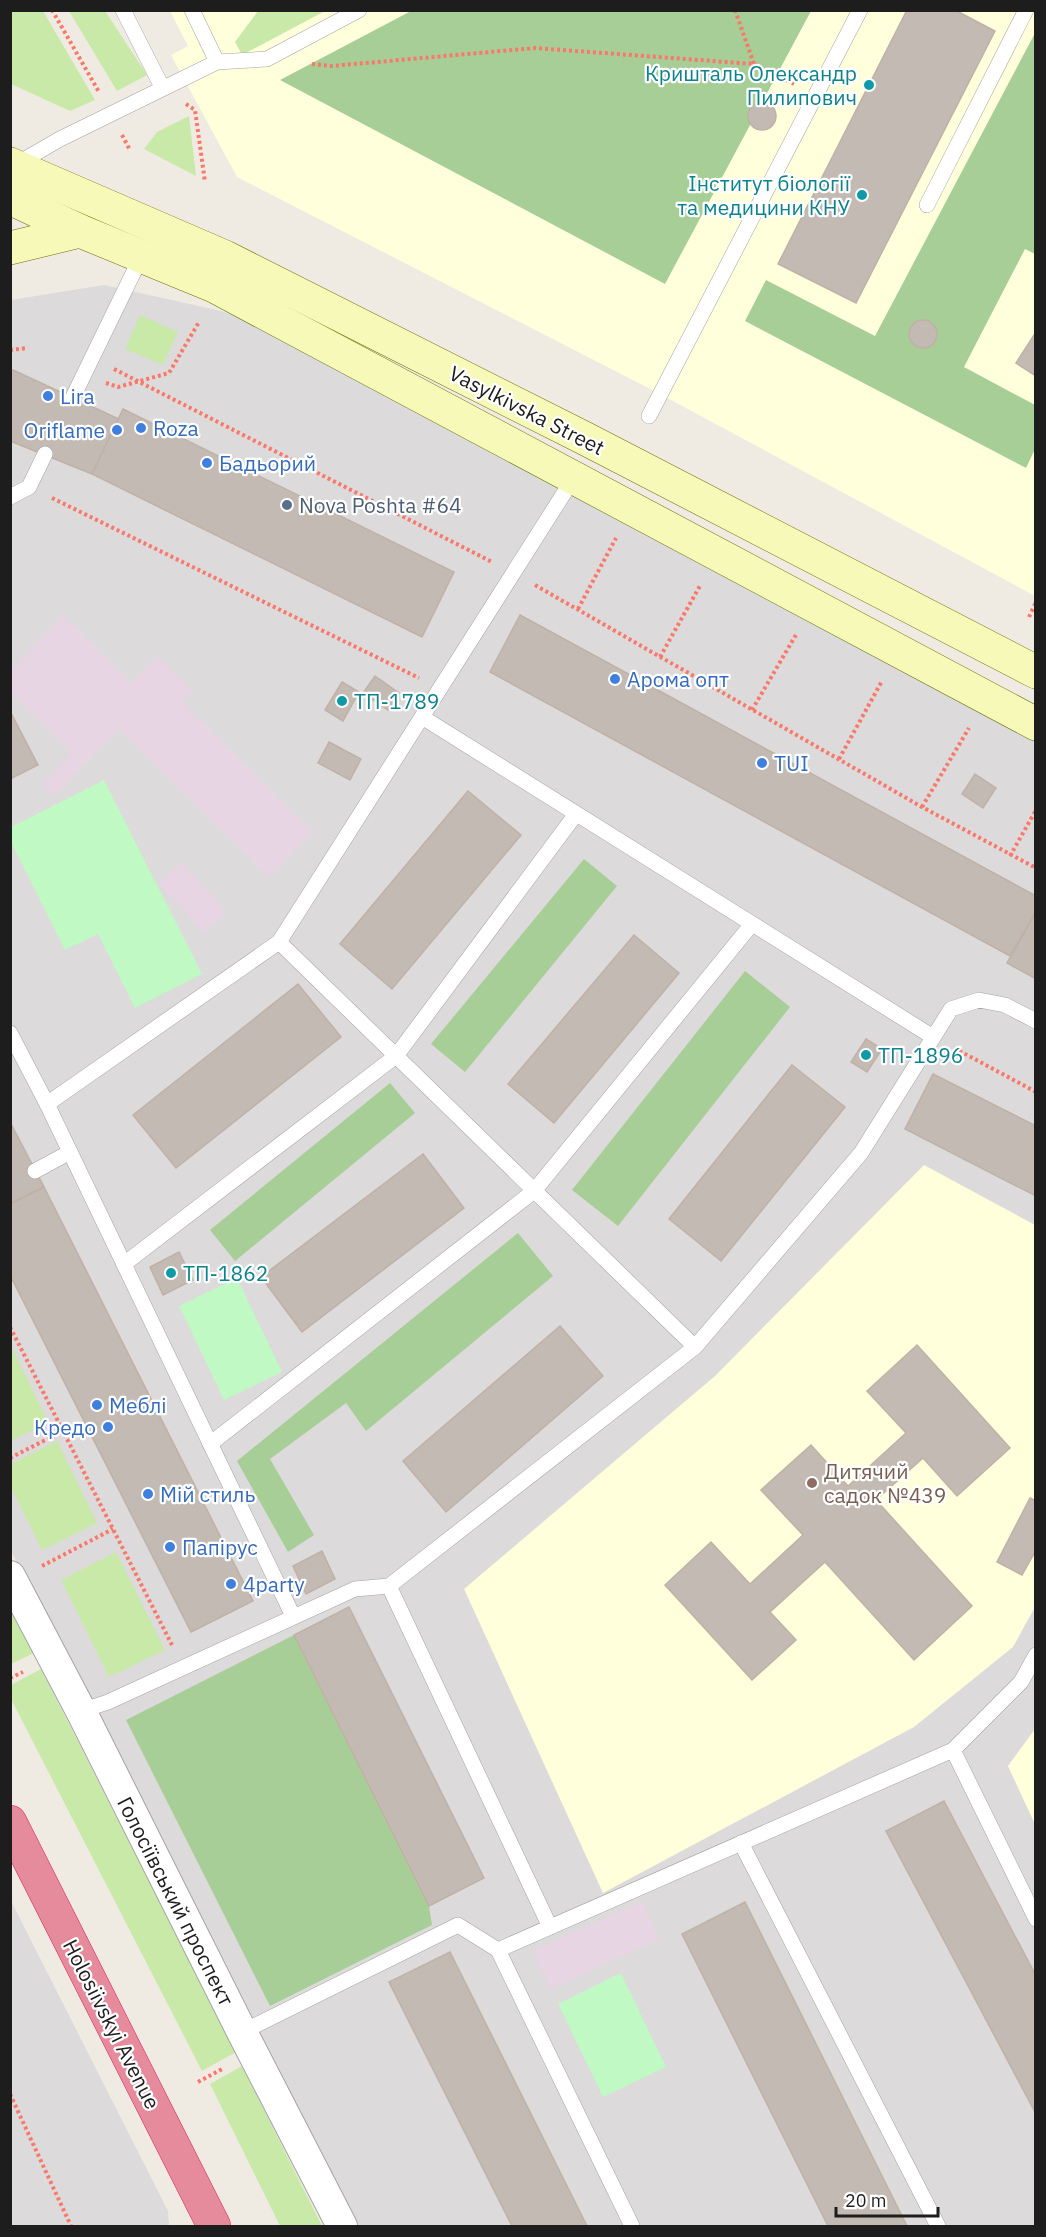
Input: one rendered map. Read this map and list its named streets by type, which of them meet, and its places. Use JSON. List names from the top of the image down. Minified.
{"streets":{"highway":["Holosiivskyi Avenue"],"main road":["Vasylkivska Street"],"street":["Голосіївський проспект"]},"places":["Кришталь Олександр Пилипович","Інститут біології та медицини КНУ","Lira","Roza","Oriflame","Бадьорий","Nova Poshta #64","Арома опт","ТП-1789","TUI","ТП-1896","ТП-1862","Меблі","Кредо","Дитячий садок №439","Мій стиль","Папірус","4party"],"scale_bar":"20 m"}
